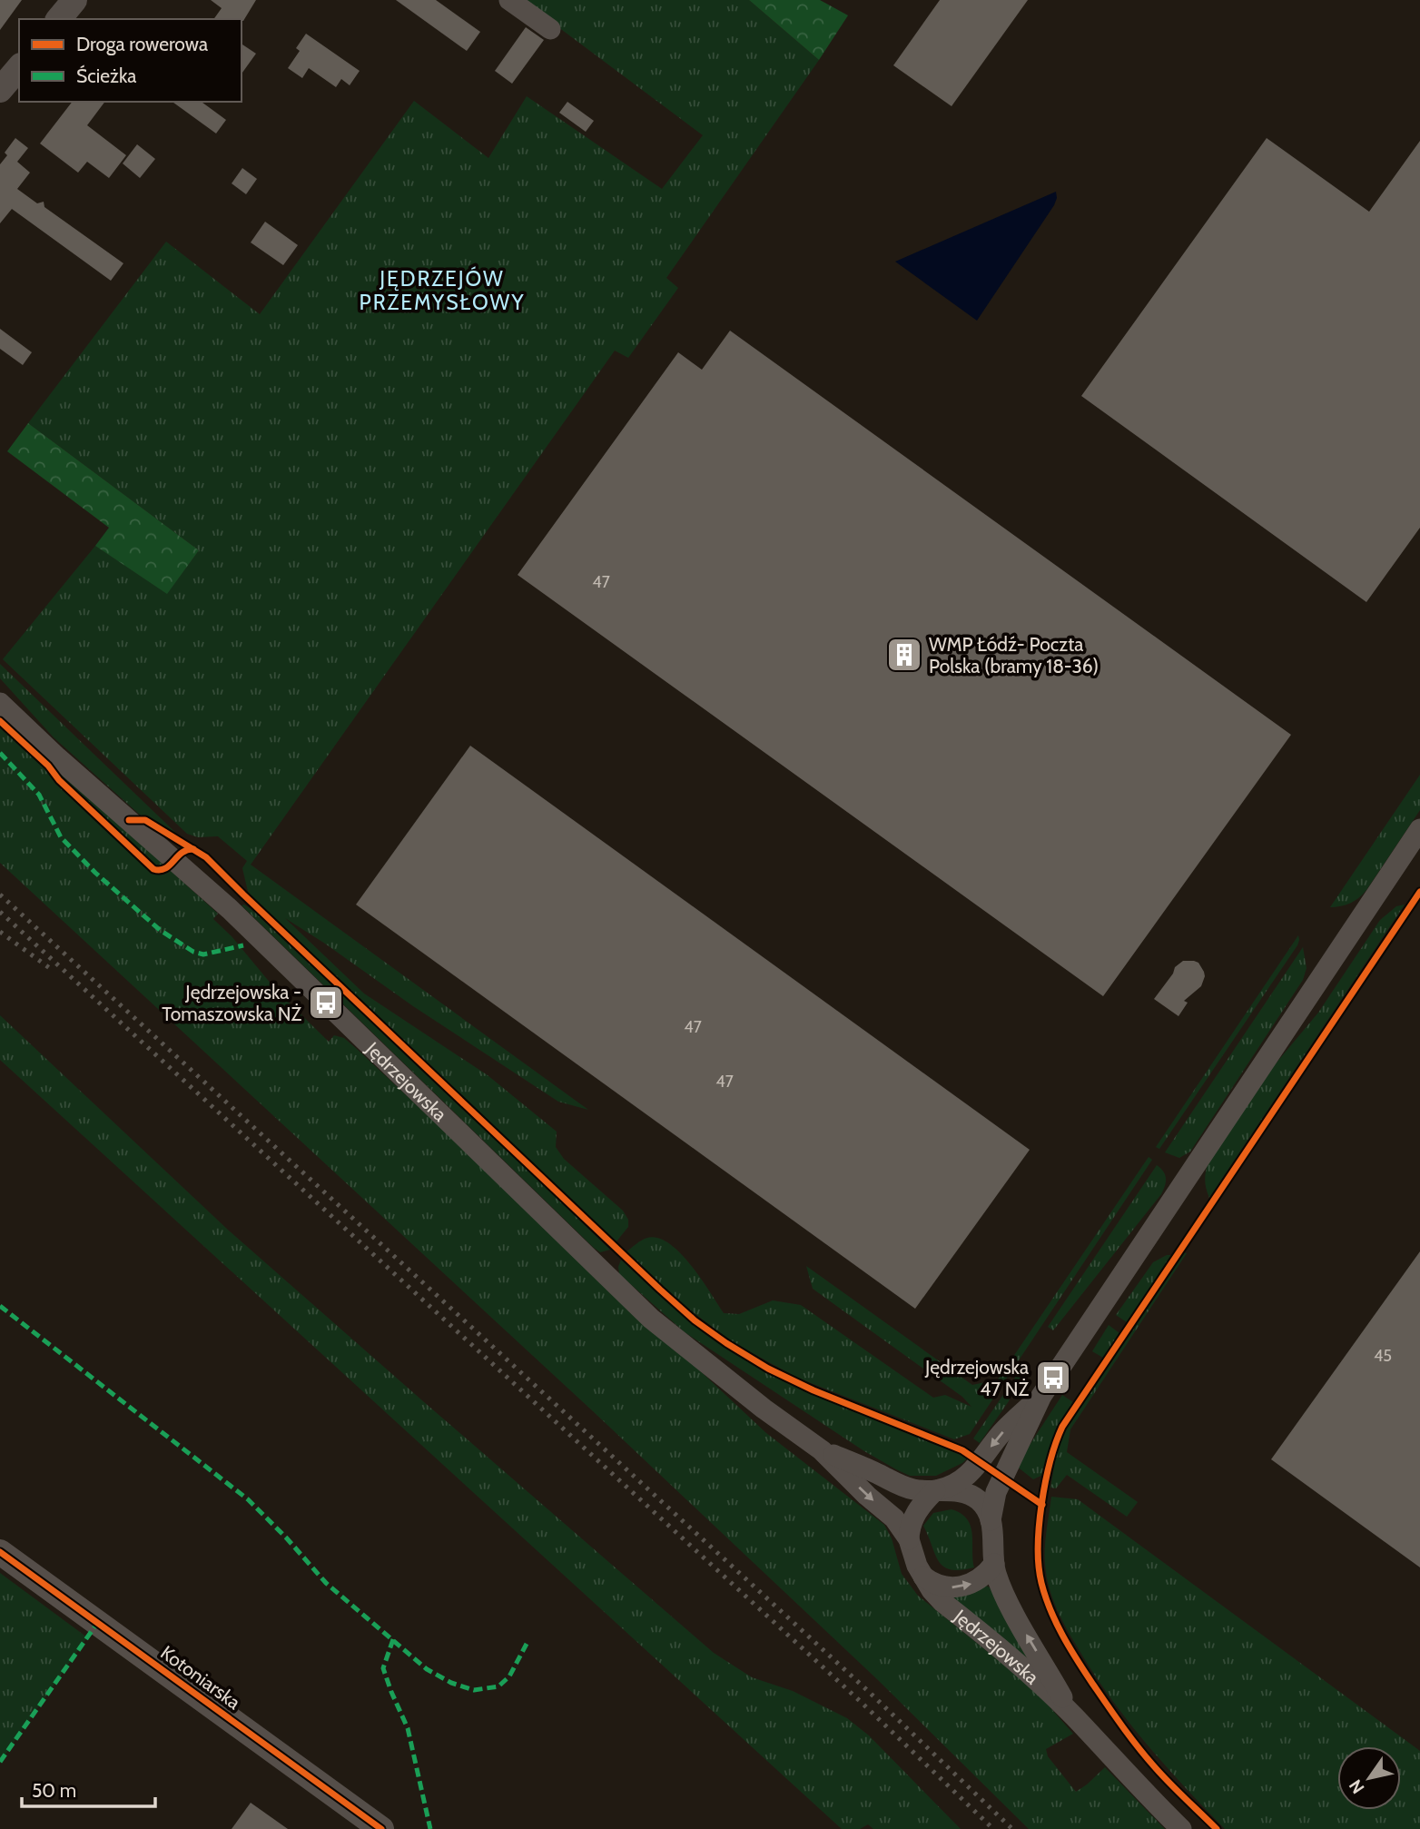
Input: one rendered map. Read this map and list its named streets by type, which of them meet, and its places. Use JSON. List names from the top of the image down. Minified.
{"streets":{"street":["Jędrzejowska","Kotoniarska"]},"districts":["JĘDRZEJÓW PRZEMYSŁOWY"],"places":{"building":["WMP Łódź- Poczta Polska (bramy 18-36)"],"bus stop":["Jędrzejowska - Tomaszowska NŻ","Jędrzejowska 47 NŻ"]},"house_numbers":["47","47","47","45"],"legend":["Droga rowerowa","Ścieżka"],"scale_bar":"50 m","north":"bottom left"}
